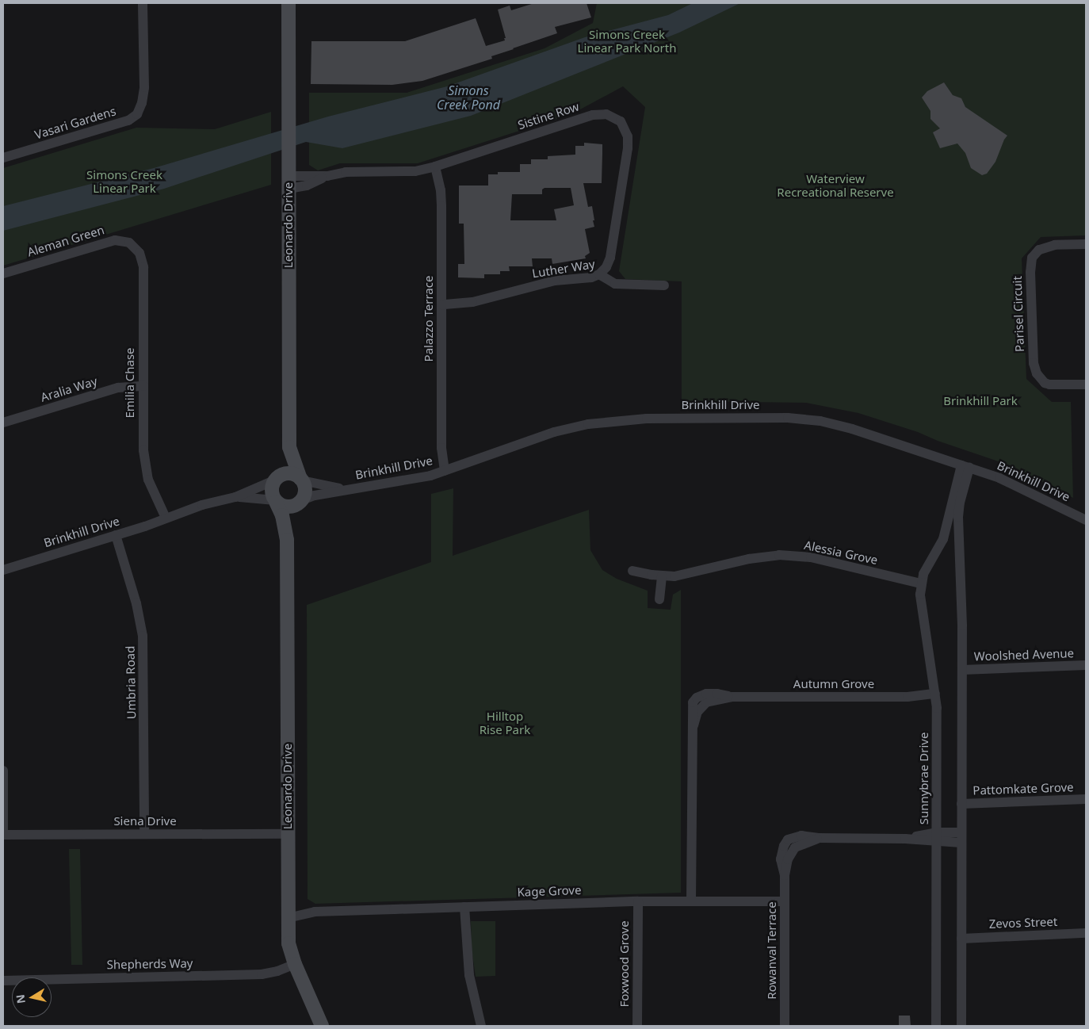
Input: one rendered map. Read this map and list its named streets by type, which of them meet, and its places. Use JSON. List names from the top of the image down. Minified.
{"streets":{"street":["Sistine Row","Vasari Gardens","Leonardo Drive","Aleman Green","Luther Way","Parisel Circuit","Palazzo Terrace","Emilia Chase","Aralia Way","Brinkhill Drive","Alessia Grove","Woolshed Avenue","Umbria Road","Autumn Grove","Sunnybrae Drive","Pattomkate Grove","Siena Drive","Kage Grove","Zevos Street","Rowanval Terrace","Shepherds Way","Foxwood Grove"]},"crossings":[["Sistine Row","Leonardo Drive"],["Sistine Row","Luther Way"],["Sistine Row","Palazzo Terrace"],["Leonardo Drive","Brinkhill Drive"],["Leonardo Drive","Siena Drive"],["Leonardo Drive","Kage Grove"],["Leonardo Drive","Shepherds Way"],["Aleman Green","Emilia Chase"],["Luther Way","Palazzo Terrace"],["Palazzo Terrace","Brinkhill Drive"],["Emilia Chase","Aralia Way"],["Emilia Chase","Brinkhill Drive"],["Brinkhill Drive","Umbria Road"],["Brinkhill Drive","Sunnybrae Drive"],["Alessia Grove","Sunnybrae Drive"],["Umbria Road","Siena Drive"],["Autumn Grove","Sunnybrae Drive"],["Autumn Grove","Kage Grove"],["Sunnybrae Drive","Rowanval Terrace"],["Kage Grove","Rowanval Terrace"],["Kage Grove","Foxwood Grove"]],"water":["Simons Creek Pond"],"parks":["Simons Creek Linear Park North","Simons Creek Linear Park","Waterview Recreational Reserve","Brinkhill Park","Hilltop Rise Park"],"north":"left"}
